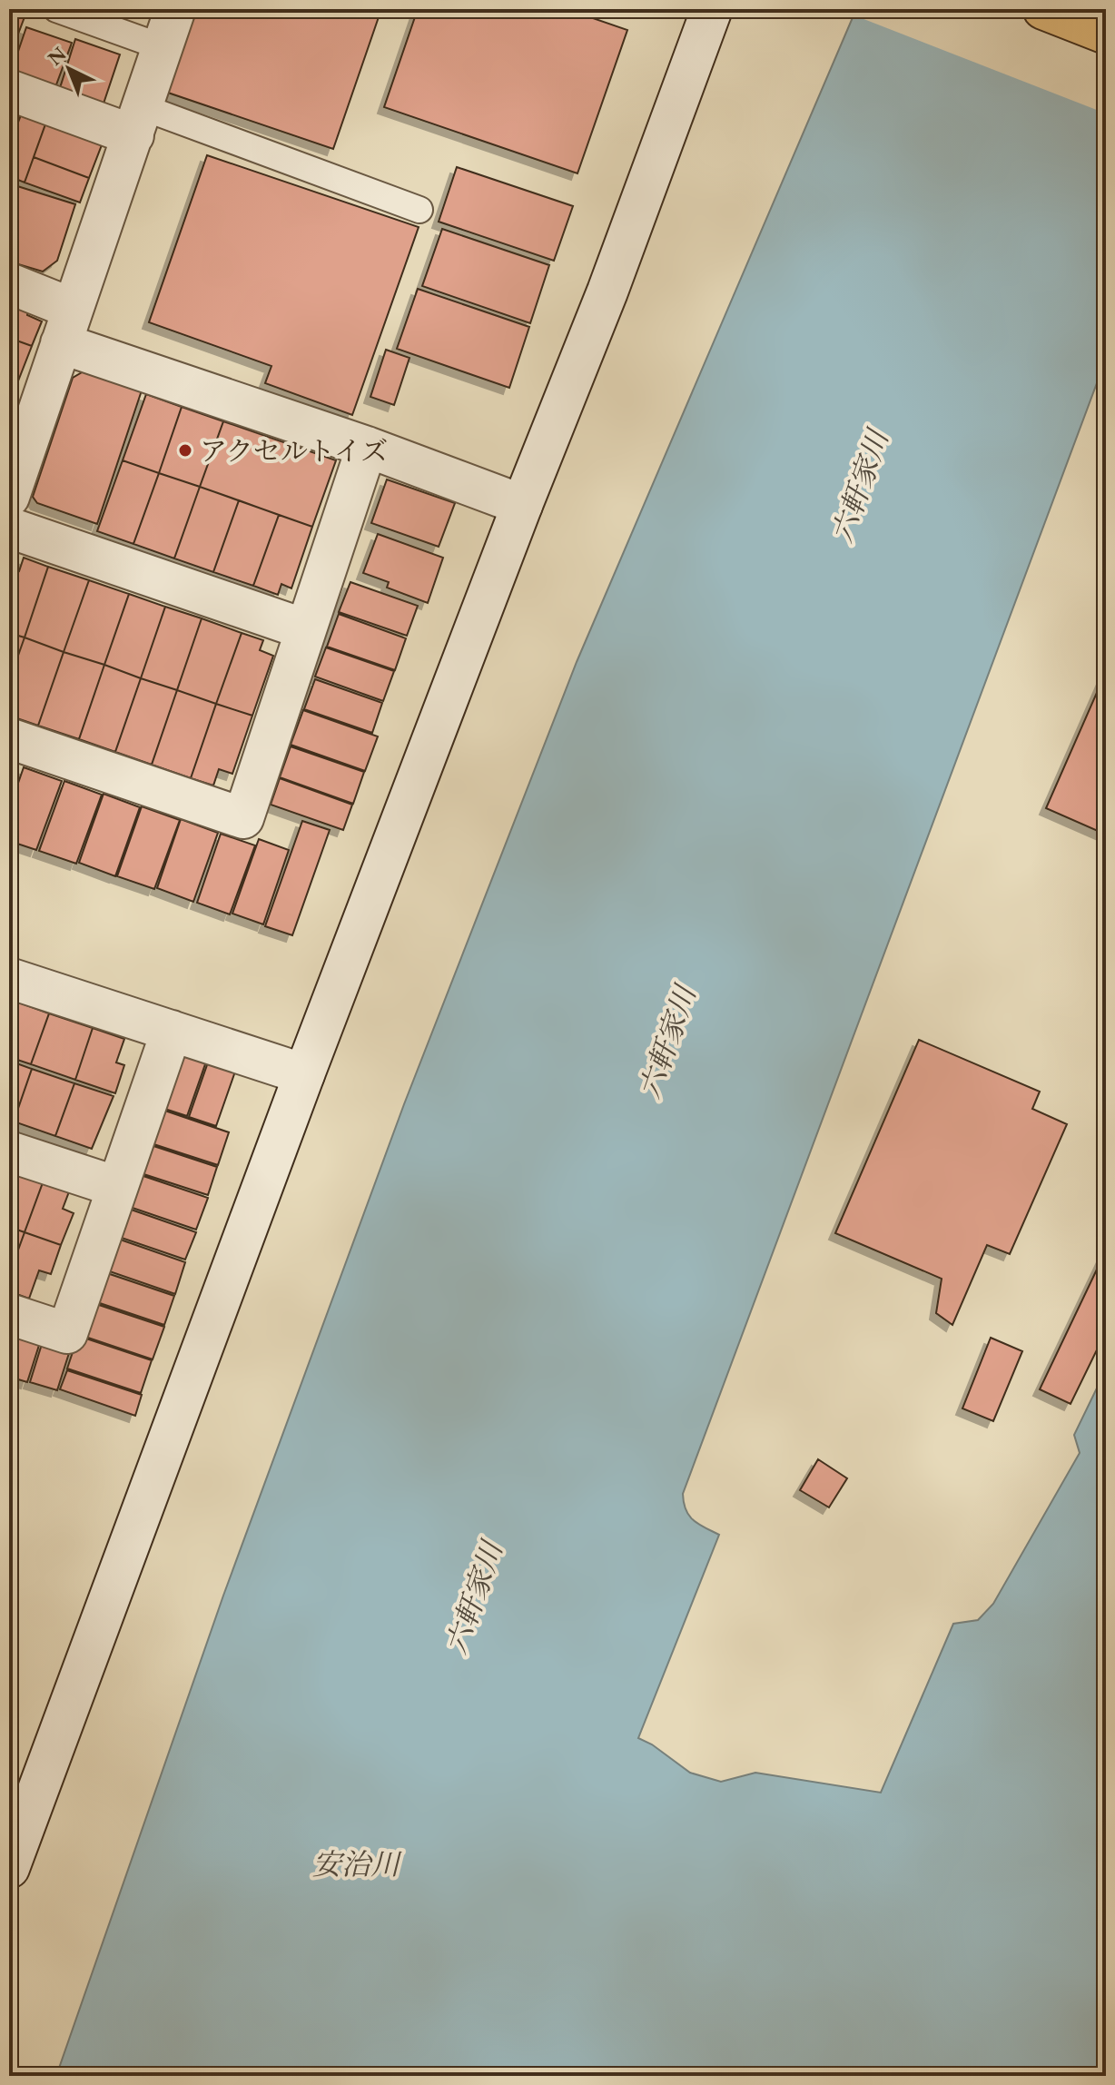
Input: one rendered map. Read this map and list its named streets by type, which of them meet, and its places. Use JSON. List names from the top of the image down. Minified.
{"water":["六軒家川","安治川"],"places":["アクセルトイズ"],"north":"top left"}
